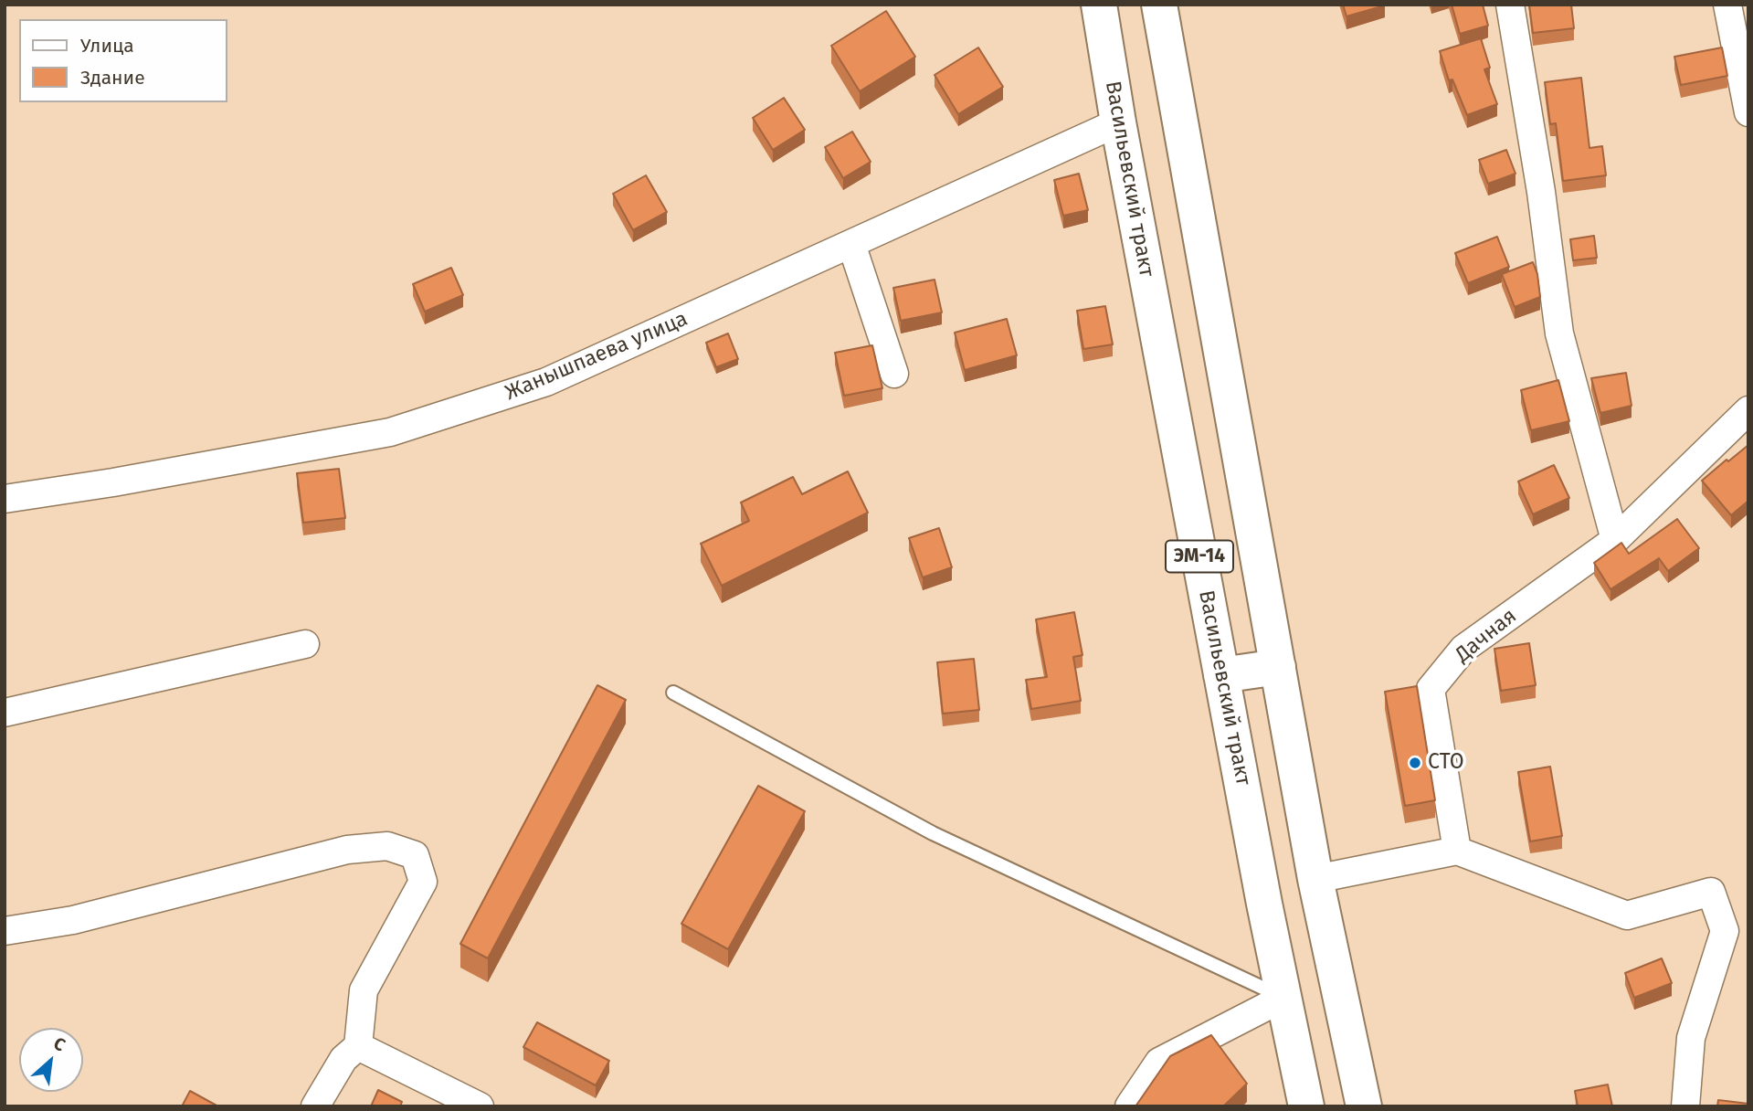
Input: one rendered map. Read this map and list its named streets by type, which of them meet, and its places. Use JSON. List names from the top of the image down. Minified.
{"streets":{"main road":["Васильевский тракт","ЭМ-14"],"street":["Жанышпаева улица","Дачная"]},"crossings":[["Васильевский тракт","Жанышпаева улица"]],"places":["СТО"],"legend":["Улица","Здание"],"north":"top right"}
